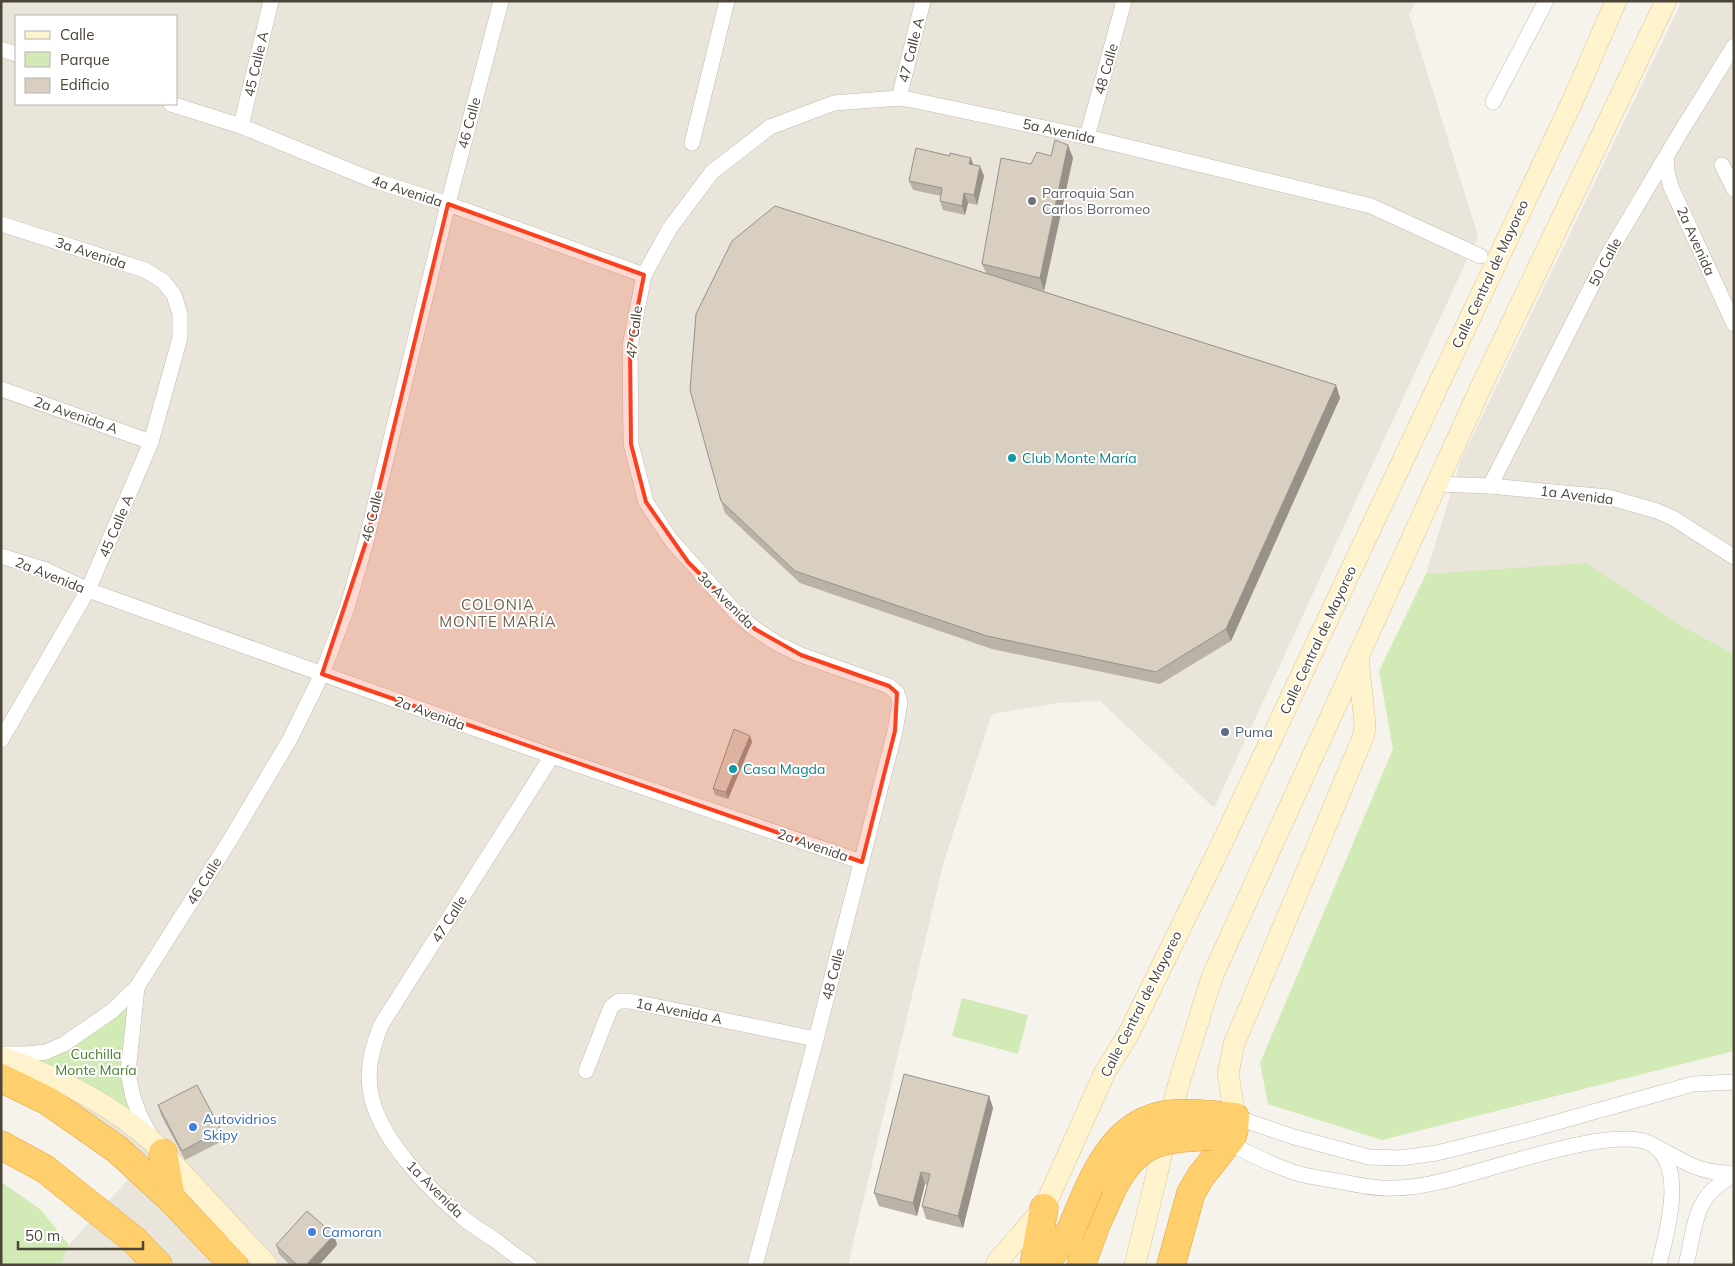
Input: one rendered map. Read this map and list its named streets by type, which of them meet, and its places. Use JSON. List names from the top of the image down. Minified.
{"streets":{"main road":["Calle Central de Mayoreo"],"street":["47 Calle A","45 Calle A","48 Calle","46 Calle","5a Avenida","4a Avenida","2a Avenida","3a Avenida","50 Calle","47 Calle","2a Avenida A","1a Avenida","1a Avenida A"]},"crossings":[["47 Calle A","5a Avenida"],["45 Calle A","4a Avenida"],["45 Calle A","2a Avenida"],["45 Calle A","3a Avenida"],["45 Calle A","2a Avenida A"],["48 Calle","5a Avenida"],["48 Calle","2a Avenida"],["48 Calle","3a Avenida"],["48 Calle","1a Avenida A"],["46 Calle","4a Avenida"],["46 Calle","2a Avenida"],["5a Avenida","47 Calle"],["4a Avenida","47 Calle"],["2a Avenida","50 Calle"],["2a Avenida","47 Calle"],["3a Avenida","47 Calle"],["50 Calle","1a Avenida"],["47 Calle","1a Avenida"]],"districts":["COLONIA MONTE MARÍA"],"parks":["Cuchilla Monte María"],"places":["Parroquia San Carlos Borromeo","Club Monte María","Puma","Casa Magda","Autovidrios Skipy","Camoran"],"legend":["Calle","Parque","Edificio"],"scale_bar":"50 m"}
